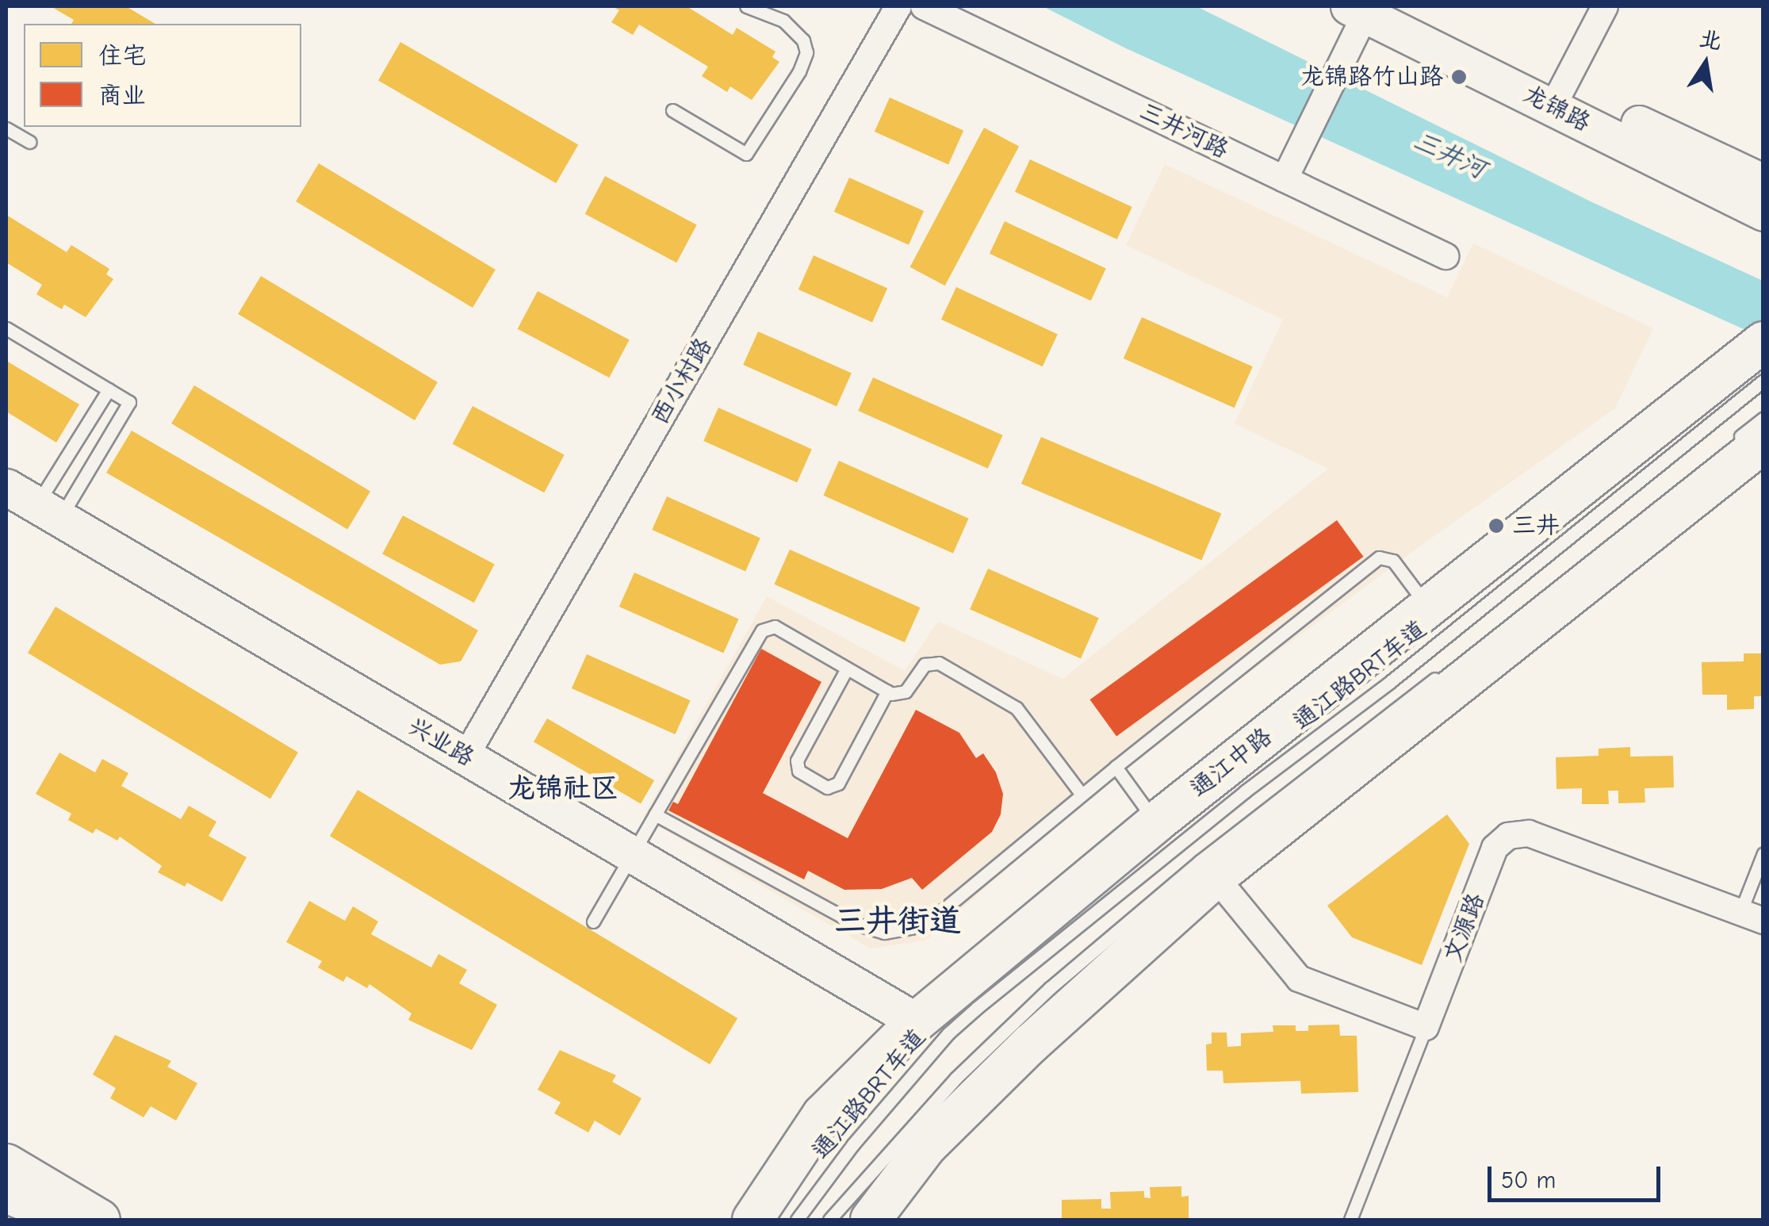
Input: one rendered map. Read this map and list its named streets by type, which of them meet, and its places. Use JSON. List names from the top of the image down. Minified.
{"streets":{"main road":["通江中路"],"street":["龙锦路","三井河路","西小村路","兴业路","文源路"],"lane":["通江路BRT车道"]},"crossings":[["西小村路","兴业路"],["通江路BRT车道","通江中路"],["兴业路","通江中路"]],"districts":["龙锦社区","三井街道"],"water":["三井河"],"places":["龙锦路竹山路","三井"],"legend":["住宅","商业"],"scale_bar":"50 m","north":"top"}
